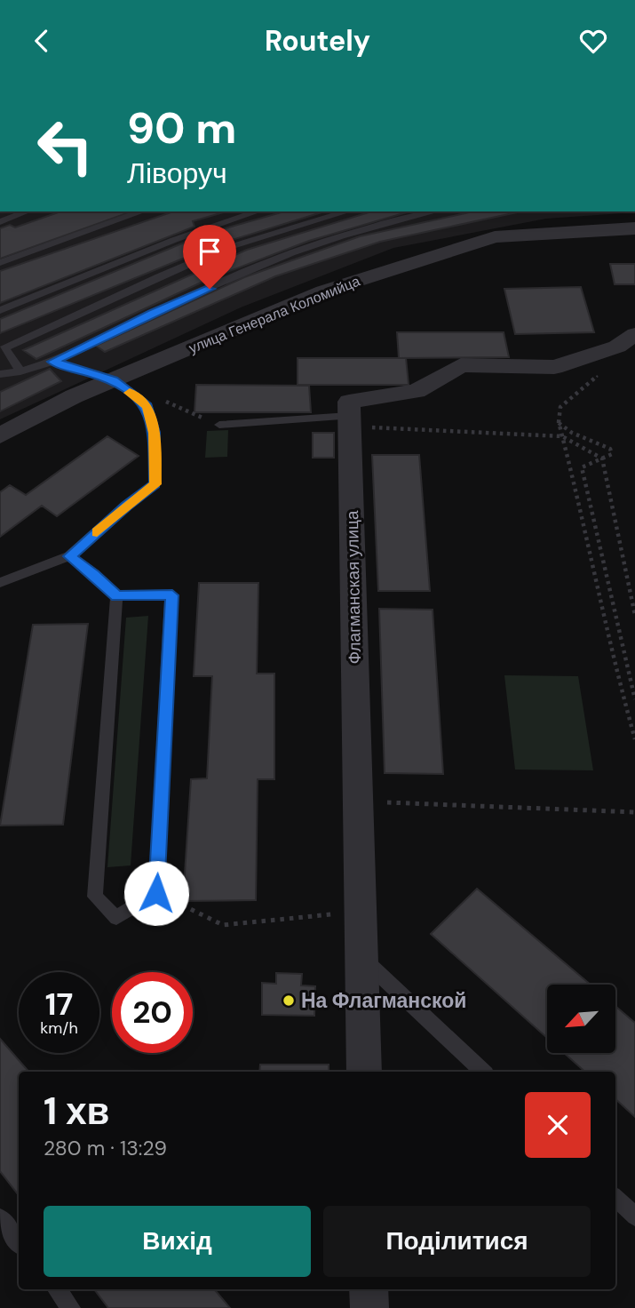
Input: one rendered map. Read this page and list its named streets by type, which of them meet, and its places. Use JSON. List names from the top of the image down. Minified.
{"streets":{"street":["улица Генерала Коломийца","Флагманская улица"]},"places":["На Флагманской"],"north":"bottom left","page":{"header":"Routely","turn":["90 m","Ліворуч"],"speed":"17 km/h","limit":"20","heading":["1 хв","280 m · 13:29"],"buttons":["Вихід","Поділитися"]}}
